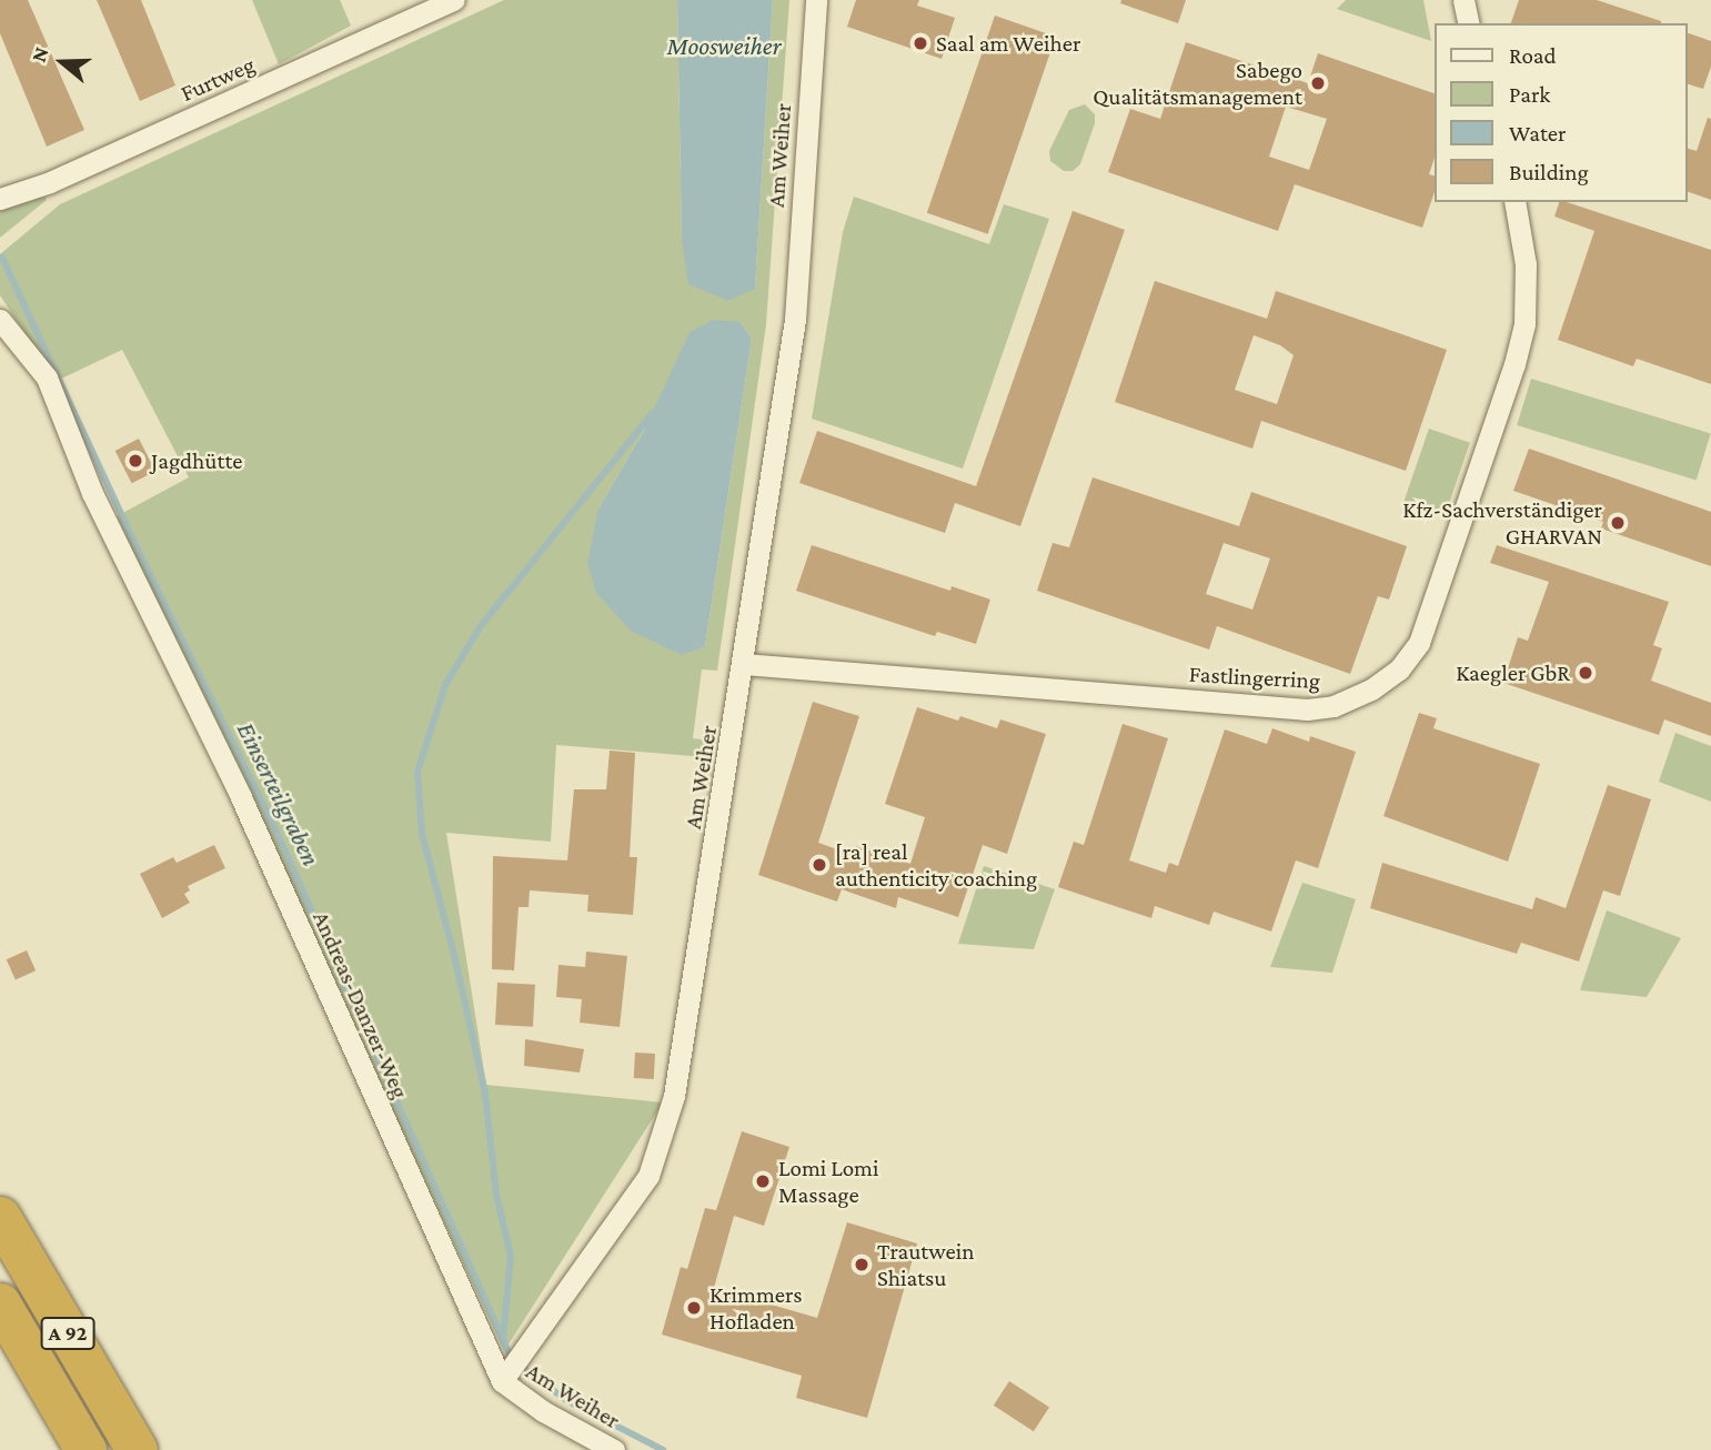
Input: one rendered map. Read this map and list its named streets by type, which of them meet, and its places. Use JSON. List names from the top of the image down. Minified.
{"streets":{"highway":["A 92"],"street":["Furtweg","Am Weiher","Fastlingerring","Andreas-Danzer-Weg"]},"crossings":[["Am Weiher","Fastlingerring"],["Am Weiher","Andreas-Danzer-Weg"]],"water":["Moosweiher","Einserteilgraben"],"places":["Saal am Weiher","Sabego Qualitätsmanagement","Jagdhütte","Kfz-Sachverständiger GHARVAN","Kaegler GbR","[ra] real authenticity coaching","Lomi Lomi Massage","Trautwein Shiatsu","Krimmers Hofladen"],"legend":["Road","Park","Water","Building"],"north":"left"}
